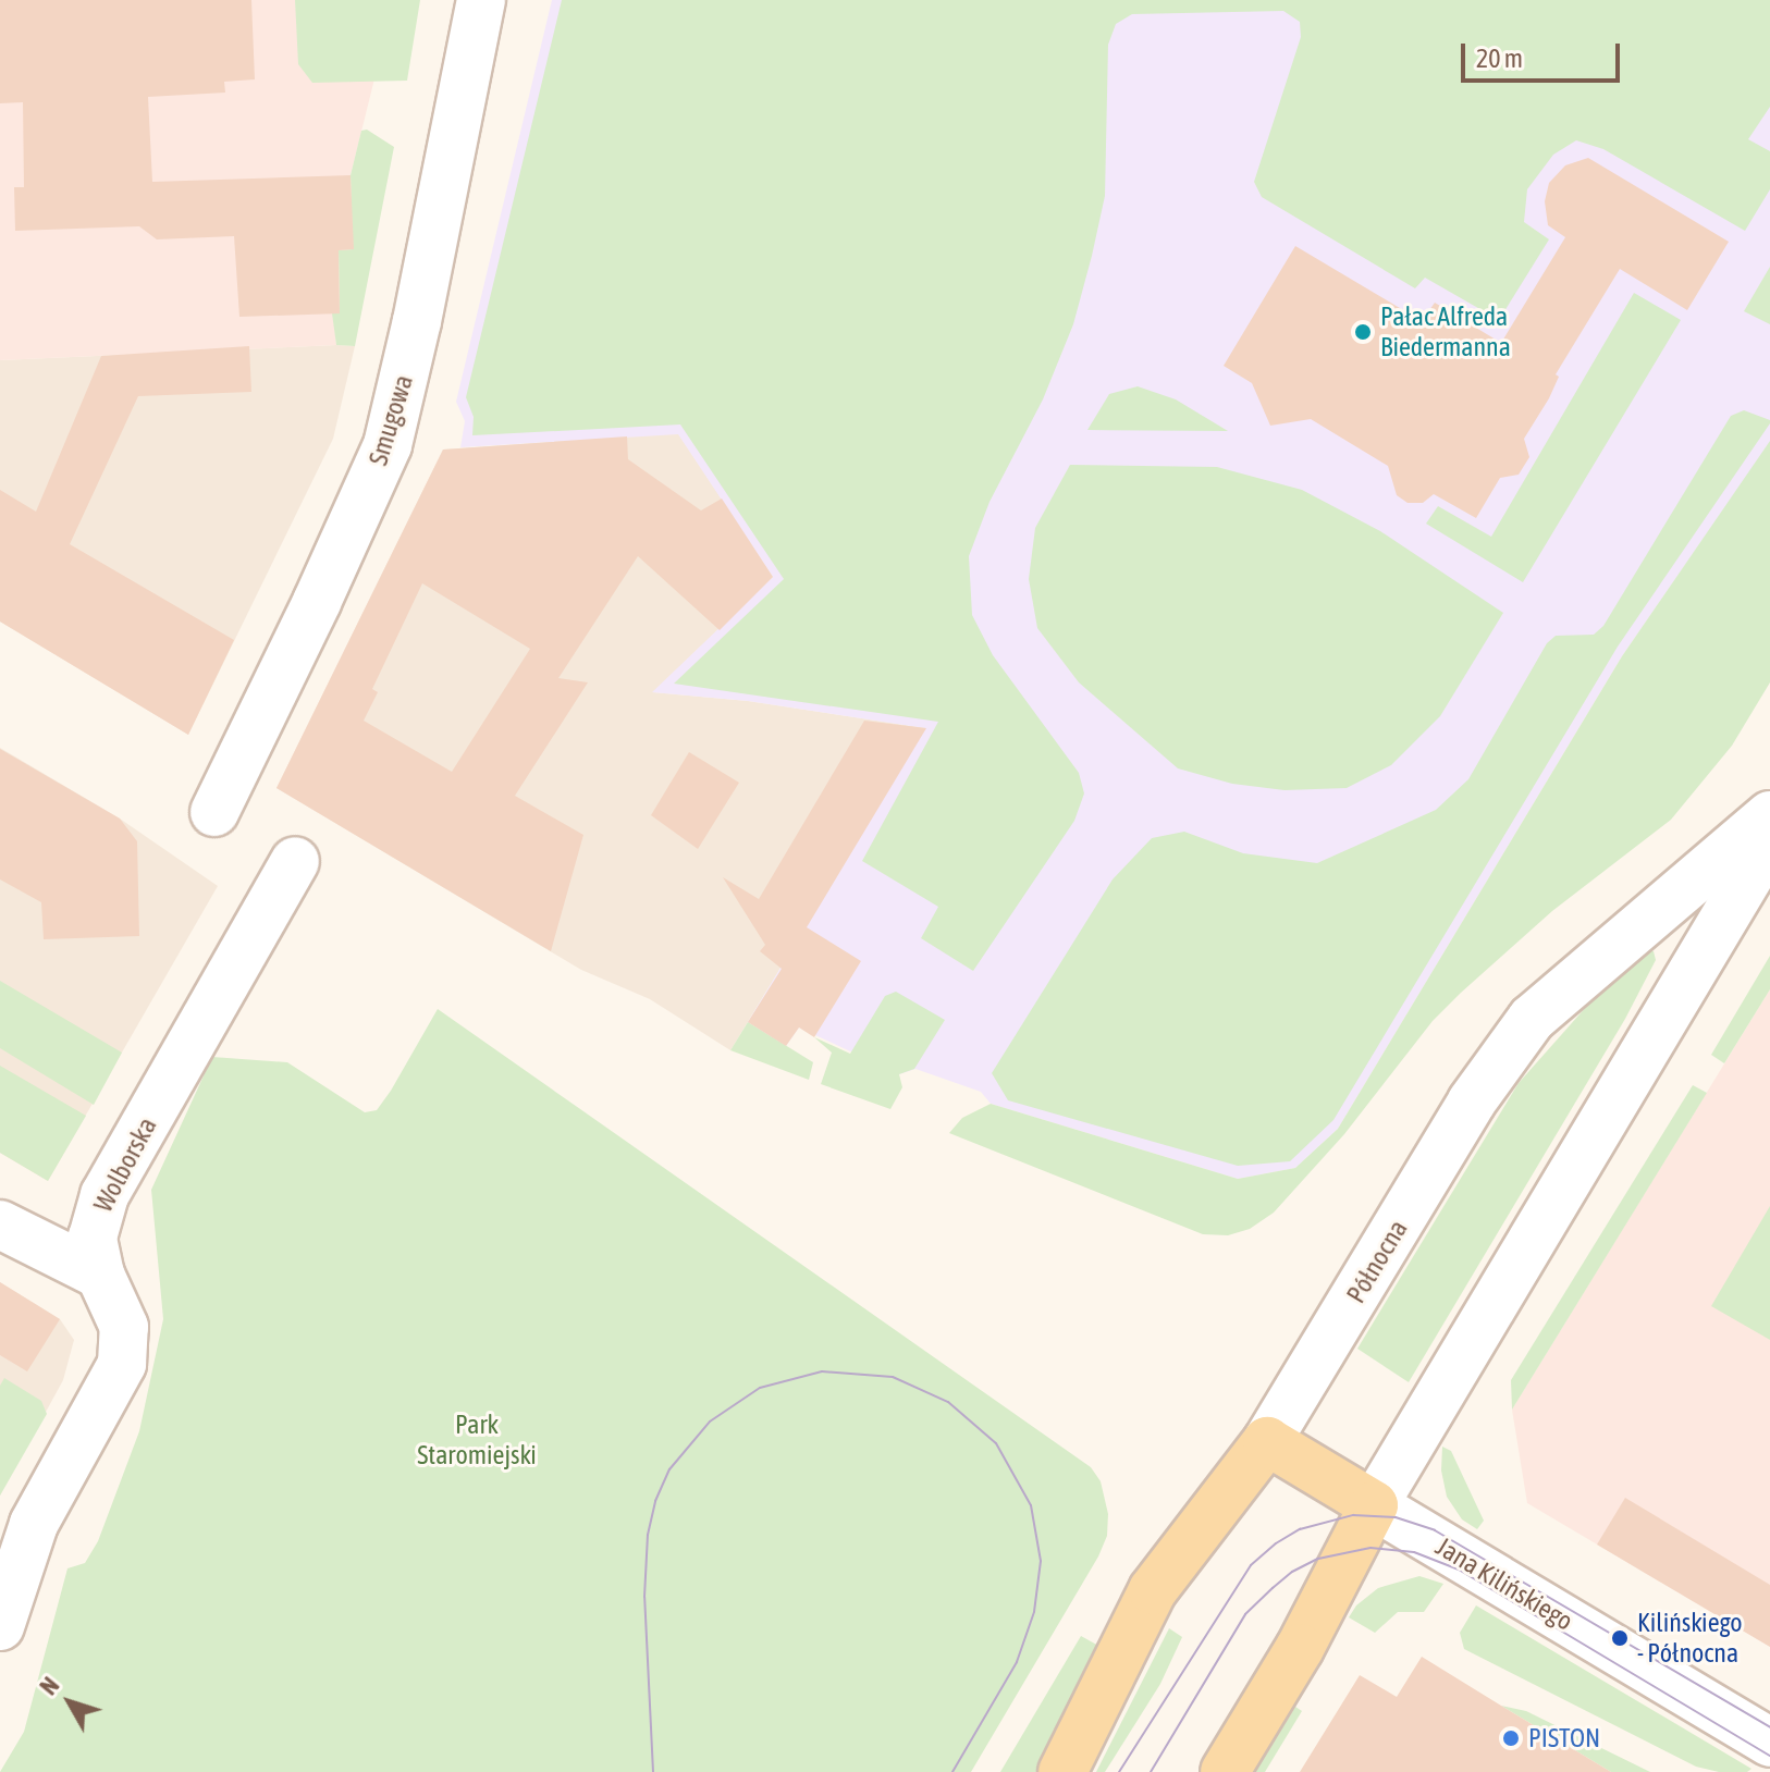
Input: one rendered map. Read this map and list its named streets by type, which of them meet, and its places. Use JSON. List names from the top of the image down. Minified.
{"streets":{"main road":["Północna"],"street":["Smugowa","Wolborska","Jana Kilińskiego"]},"parks":["Park Staromiejski"],"places":["Pałac Alfreda Biedermanna","Kilińskiego - Północna","PISTON"],"scale_bar":"20 m","north":"top left"}
